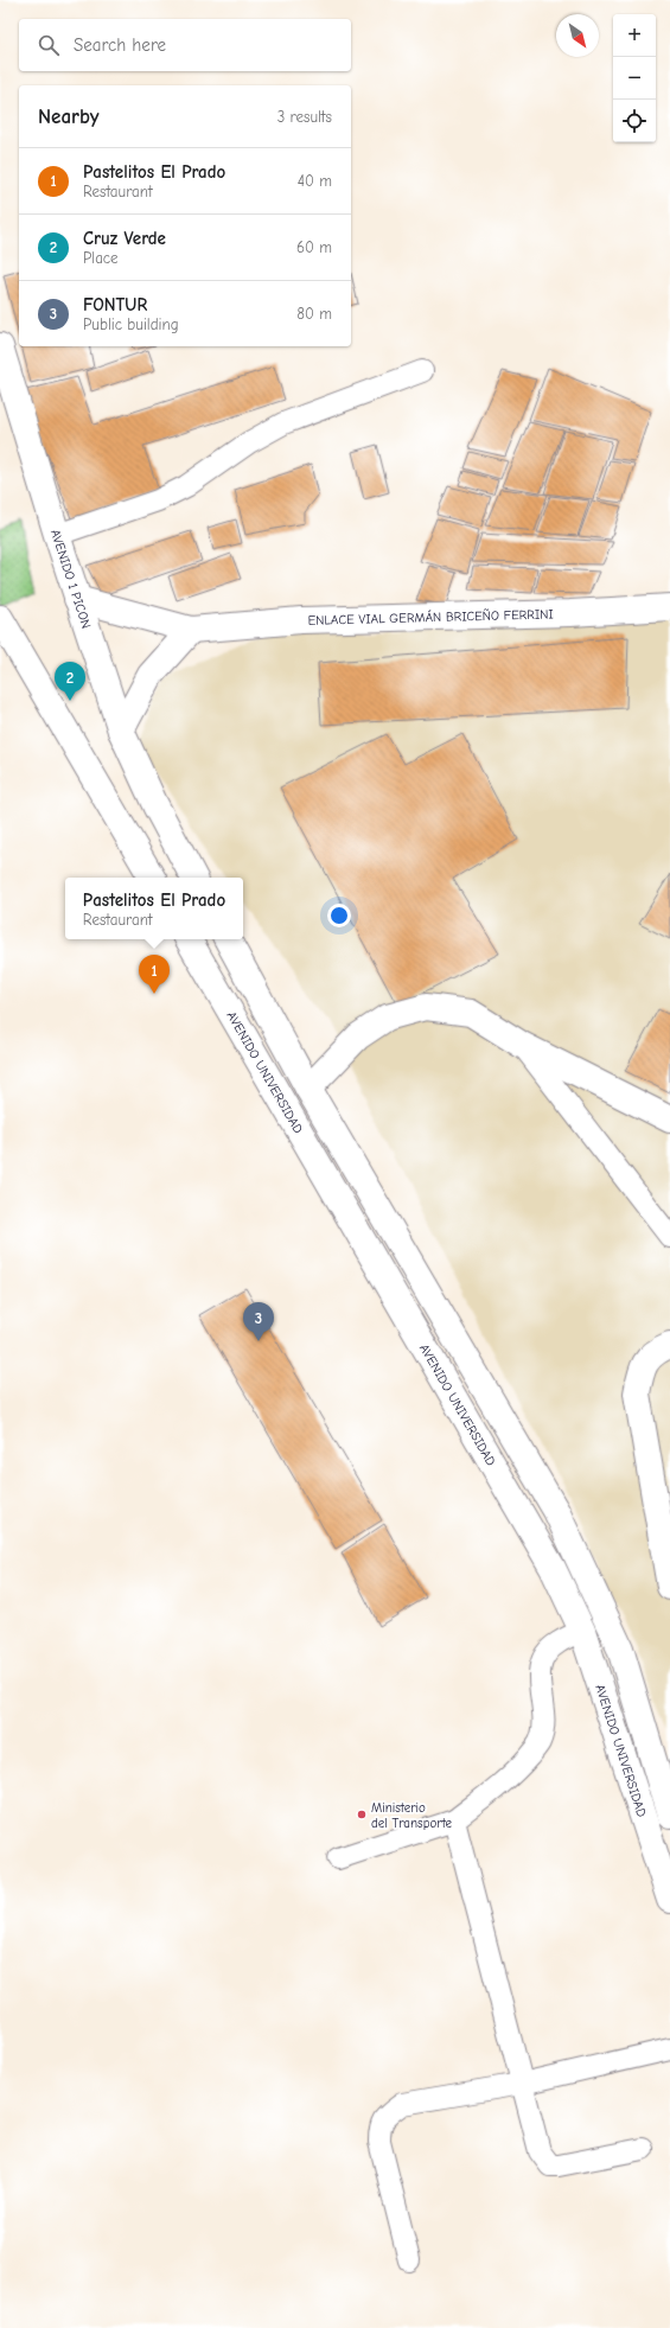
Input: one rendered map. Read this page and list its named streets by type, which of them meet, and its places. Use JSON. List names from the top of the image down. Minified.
{"streets":{"street":["AVENIDO 1 PICON","ENLACE VIAL GERMÁN BRICEÑO FERRINI","AVENIDO UNIVERSIDAD"]},"places":["Ministerio del Transporte"],"north":"bottom right","page":{"map_buttons":["+","−"],"search":"Search here","heading":["Nearby","3 results"],"list":[{"mark":"1","name":"Pastelitos El Prado","note":"Restaurant","value":"40 m"},{"mark":"2","name":"Cruz Verde","note":"Place","value":"60 m"},{"mark":"3","name":"FONTUR","note":"Public building","value":"80 m"}],"pins":["2","1","3"],"popup":["Pastelitos El Prado","Restaurant"]}}
